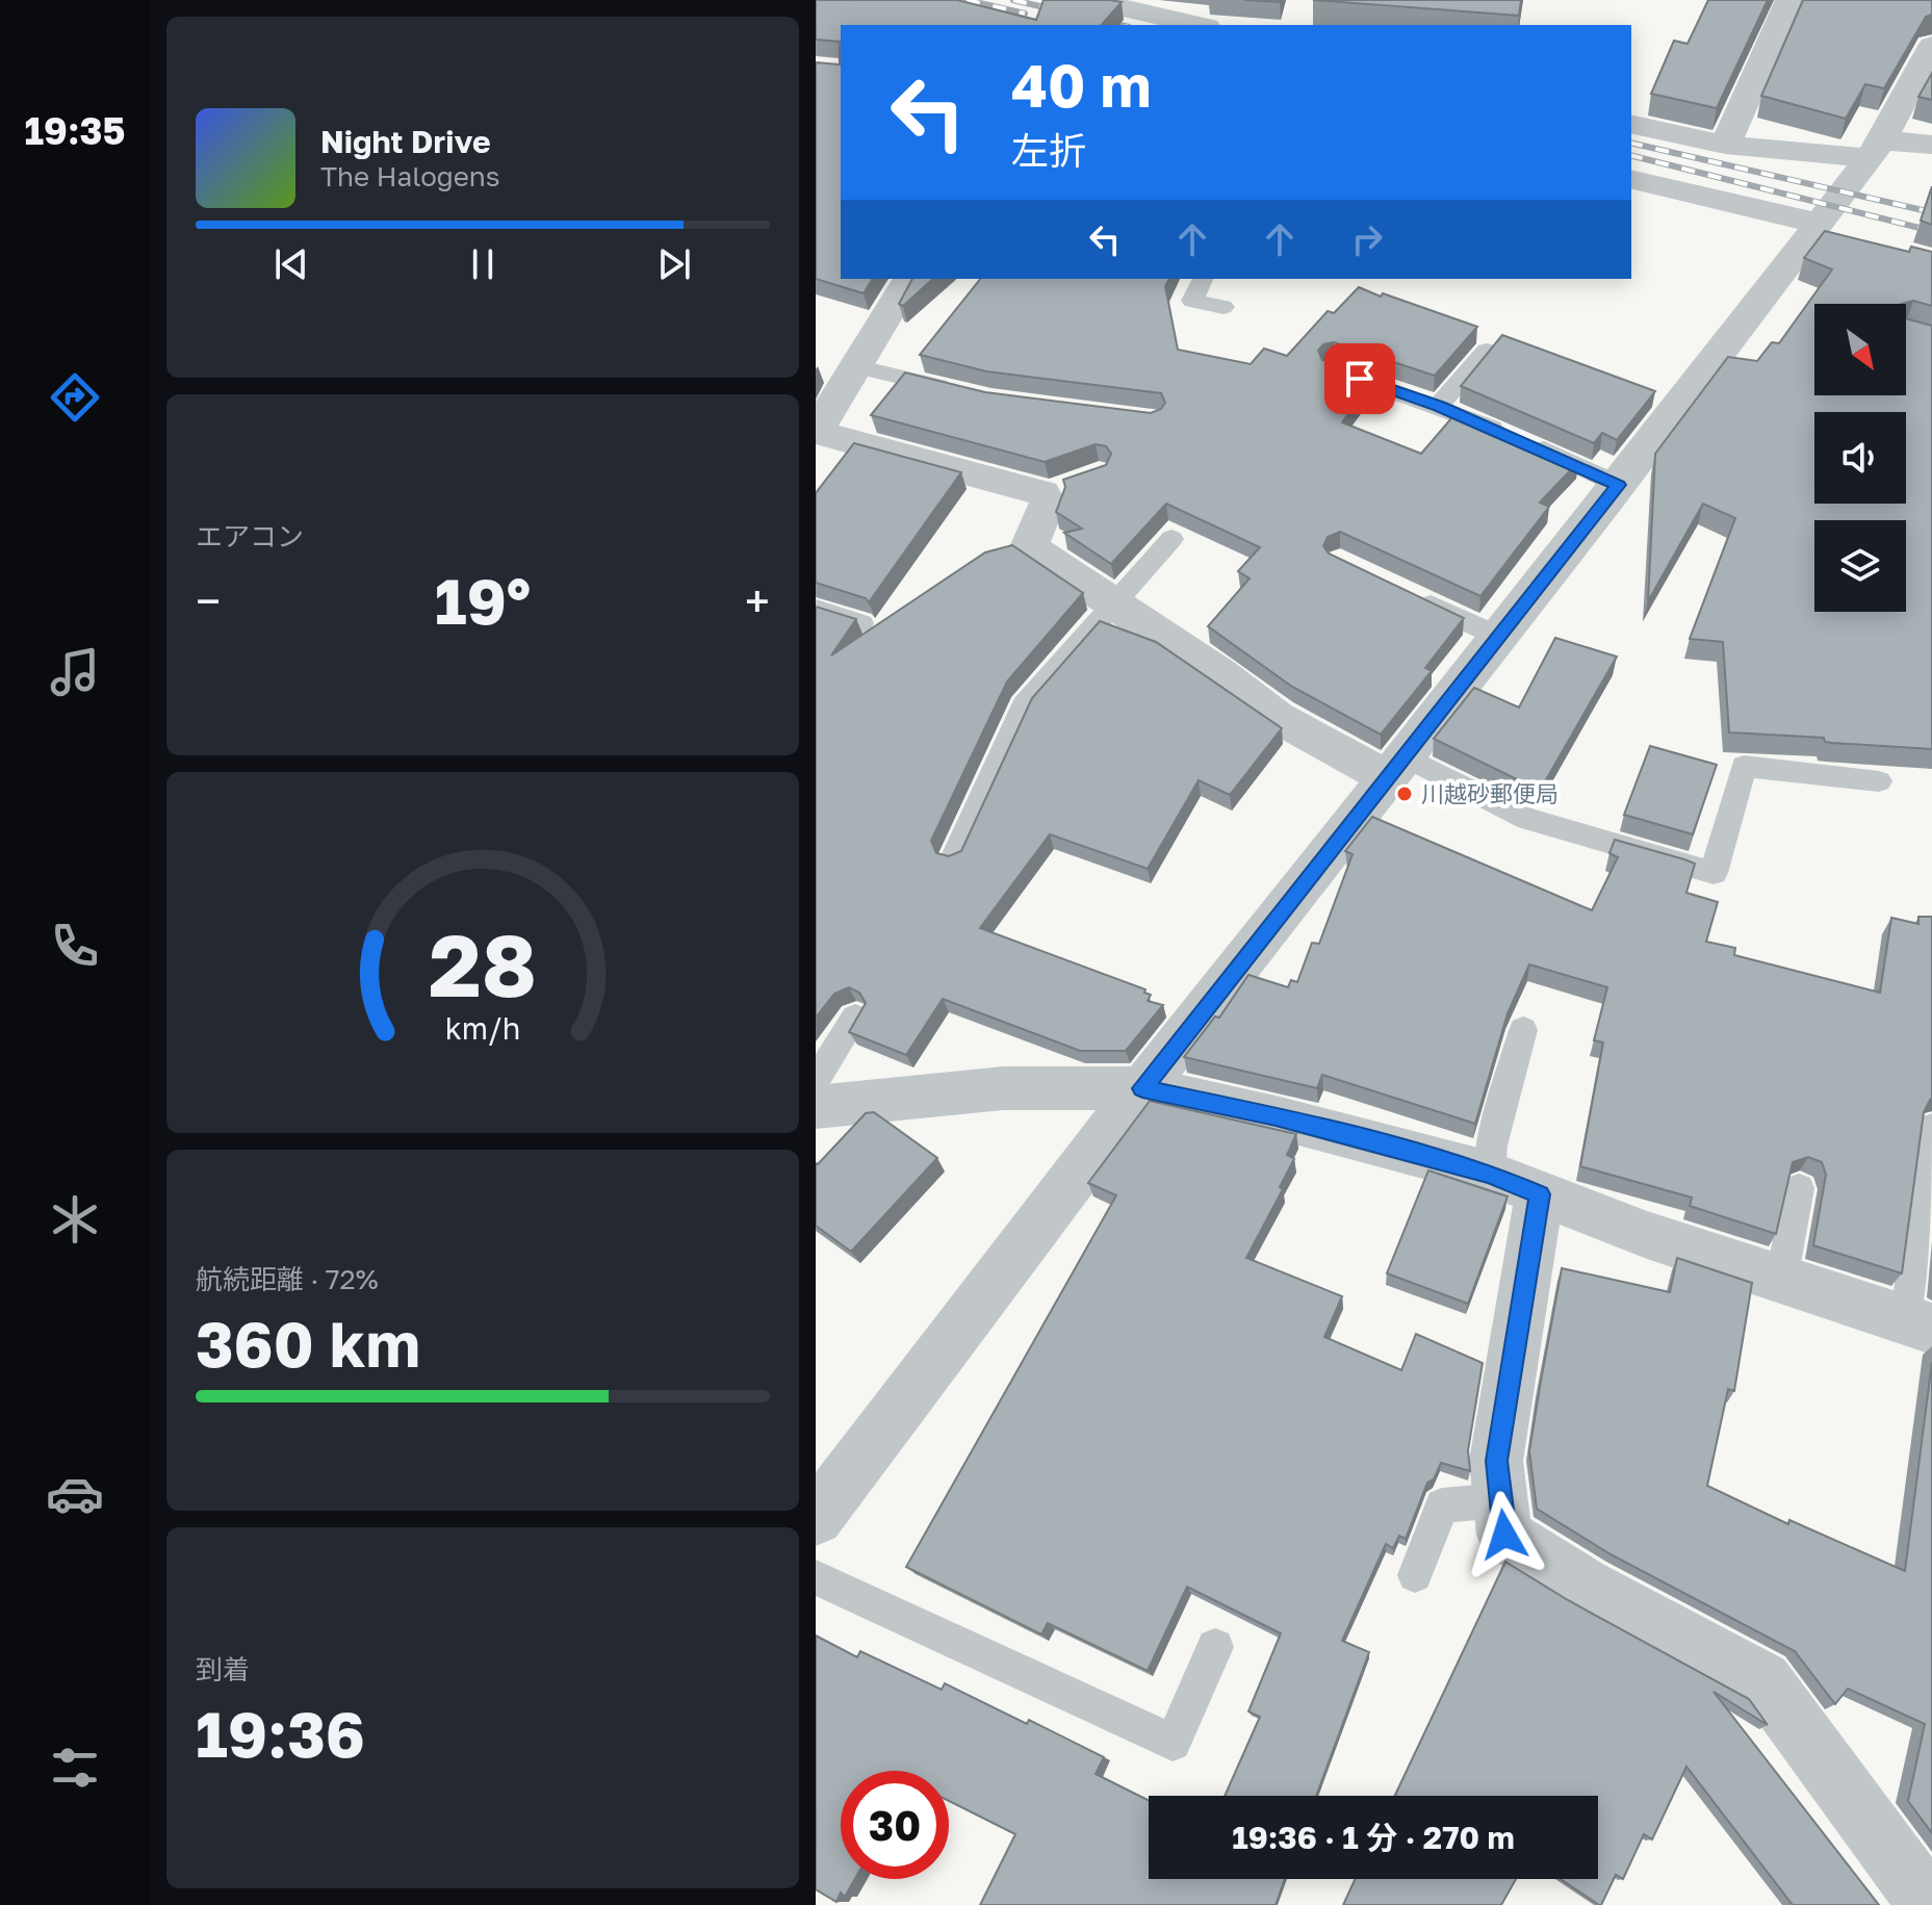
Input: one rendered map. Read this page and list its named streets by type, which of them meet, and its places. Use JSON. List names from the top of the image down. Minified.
{"places":["川越砂郵便局"],"north":"bottom right","page":{"tabs":"19:35","turn":["40 m","左折"],"song":["Night Drive","The Halogens"],"tile":["エアコン",["航続距離 · 72%","360 km"],["到着","19:36"]],"heat":["−","19°","+"],"limit":"30","trip":"19:36 · 1 分 · 270 m","gauge":["28","km/h"]}}
